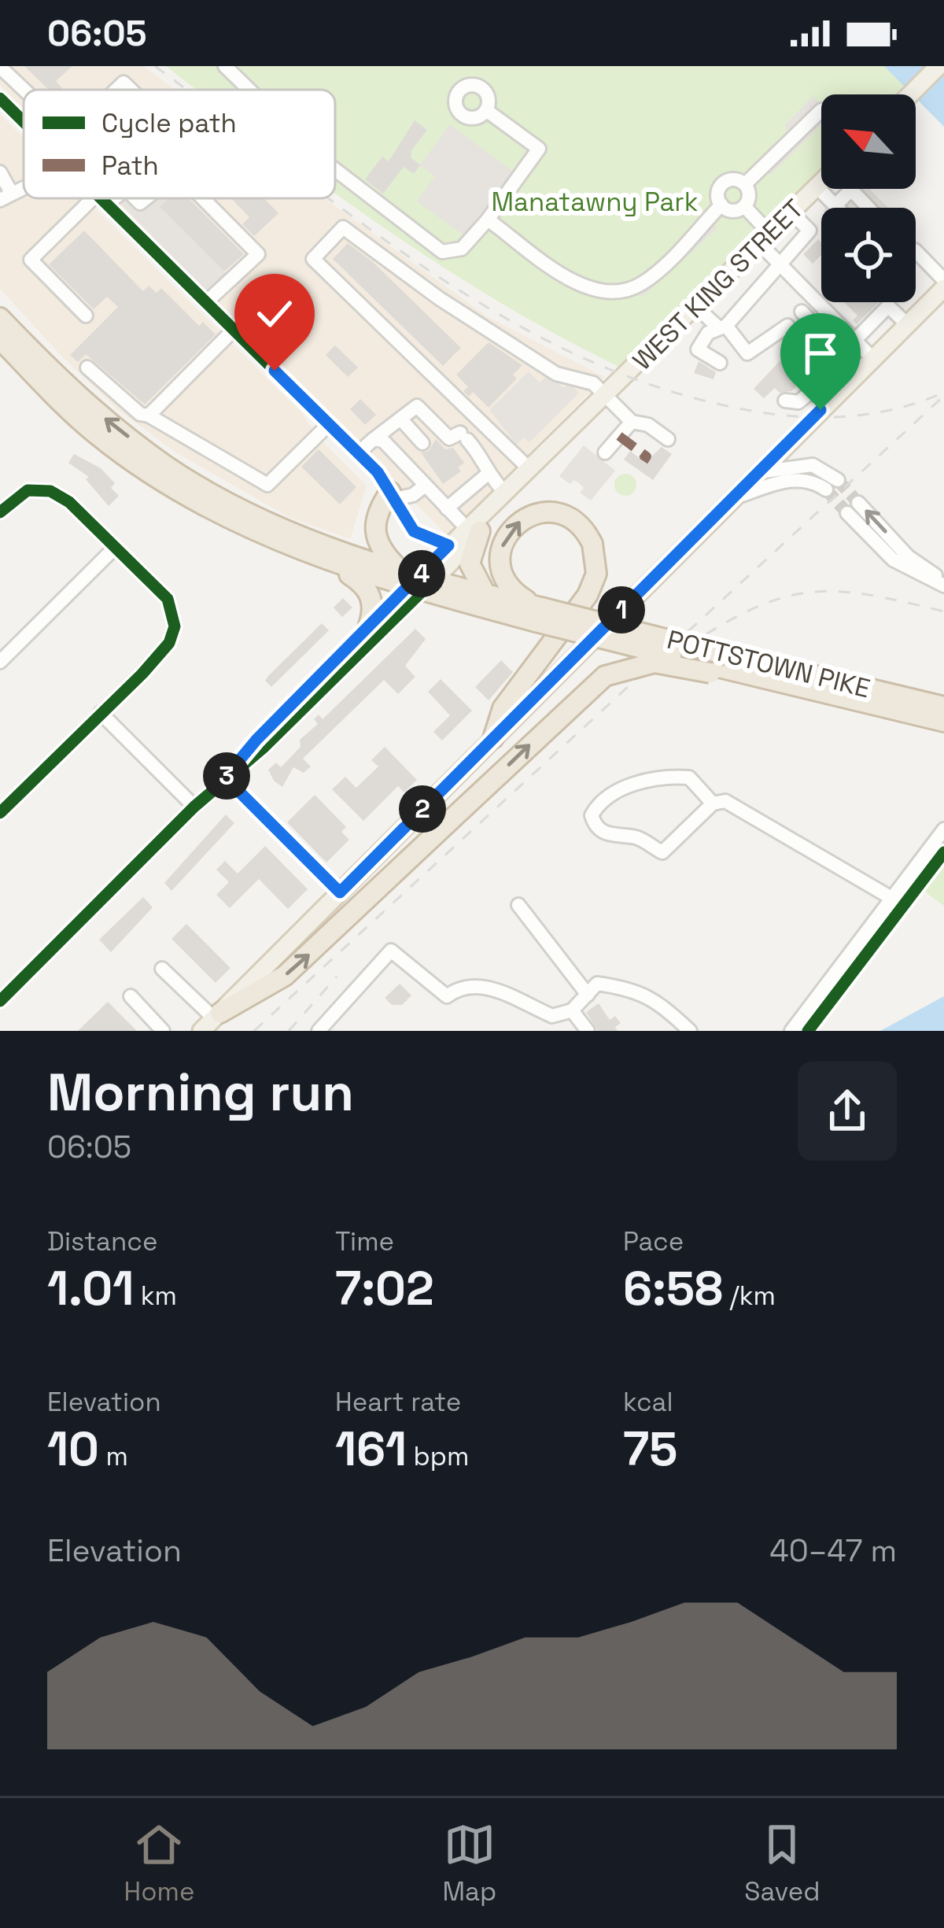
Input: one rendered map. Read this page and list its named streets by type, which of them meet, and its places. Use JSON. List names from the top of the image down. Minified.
{"streets":{"highway":["POTTSTOWN PIKE"],"main road":["WEST KING STREET"]},"crossings":[["WEST KING STREET","POTTSTOWN PIKE"]],"parks":["Manatawny Park"],"legend":["Cycle path","Path"],"north":"top left","page":{"status":"06:05","pins":["4","1","3","2"],"heading":["Morning run","06:05"],"stats":[["Distance","1.01 km"],["Time","7:02"],["Pace","6:58 /km"],["Elevation","10 m"],["Heart rate","161 bpm"],["kcal","75"]],"chart":["Elevation","40–47 m"],"tabs":["Home","Map","Saved"]}}
